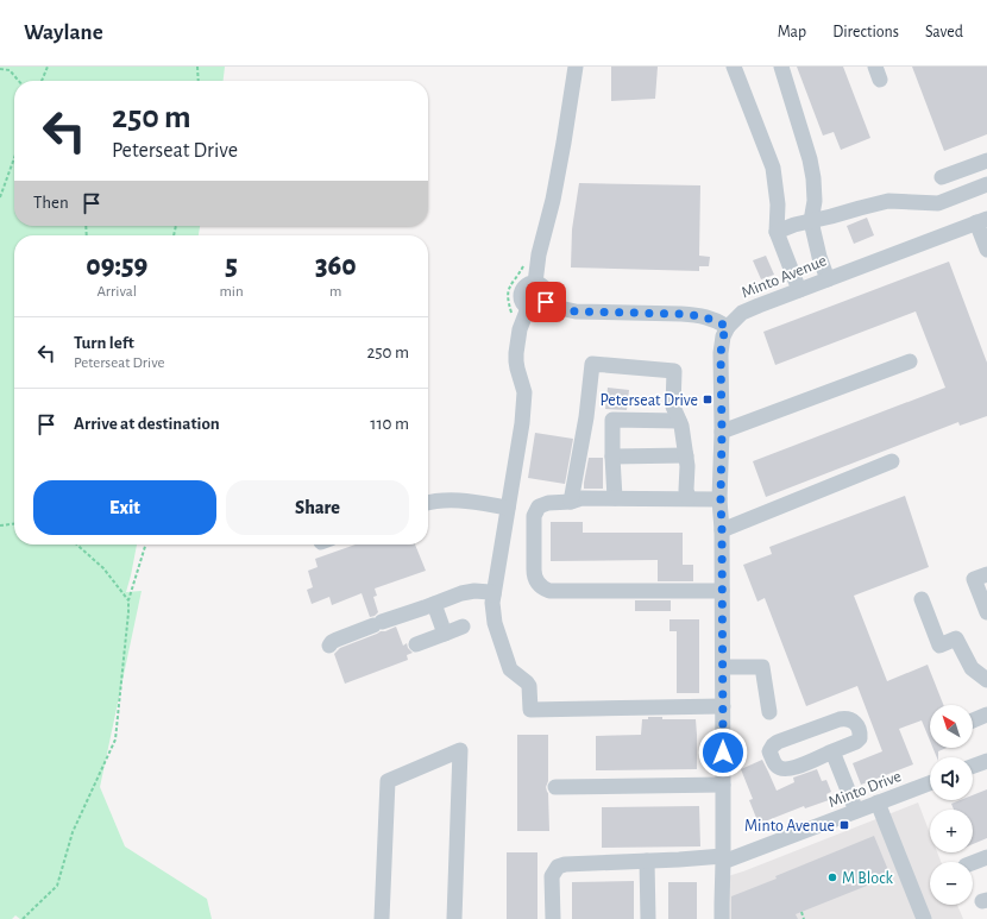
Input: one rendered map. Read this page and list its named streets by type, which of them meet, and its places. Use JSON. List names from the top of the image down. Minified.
{"streets":{"street":["Minto Avenue","Minto Drive"]},"places":{"transit":["Peterseat Drive","Minto Avenue"],"other":["M Block"]},"north":"top left","page":{"header":"Waylane","nav":["Map","Directions","Saved"],"turn":["250 m","Peterseat Drive"],"then":"Then","eta":["09:59","Arrival","5","min","360","m"],"list":[{"name":"Turn left","note":"Peterseat Drive","value":"250 m"},{"name":"Arrive at destination","value":"110 m"}],"buttons":["Exit","Share"],"map_buttons":["+","−"]}}
